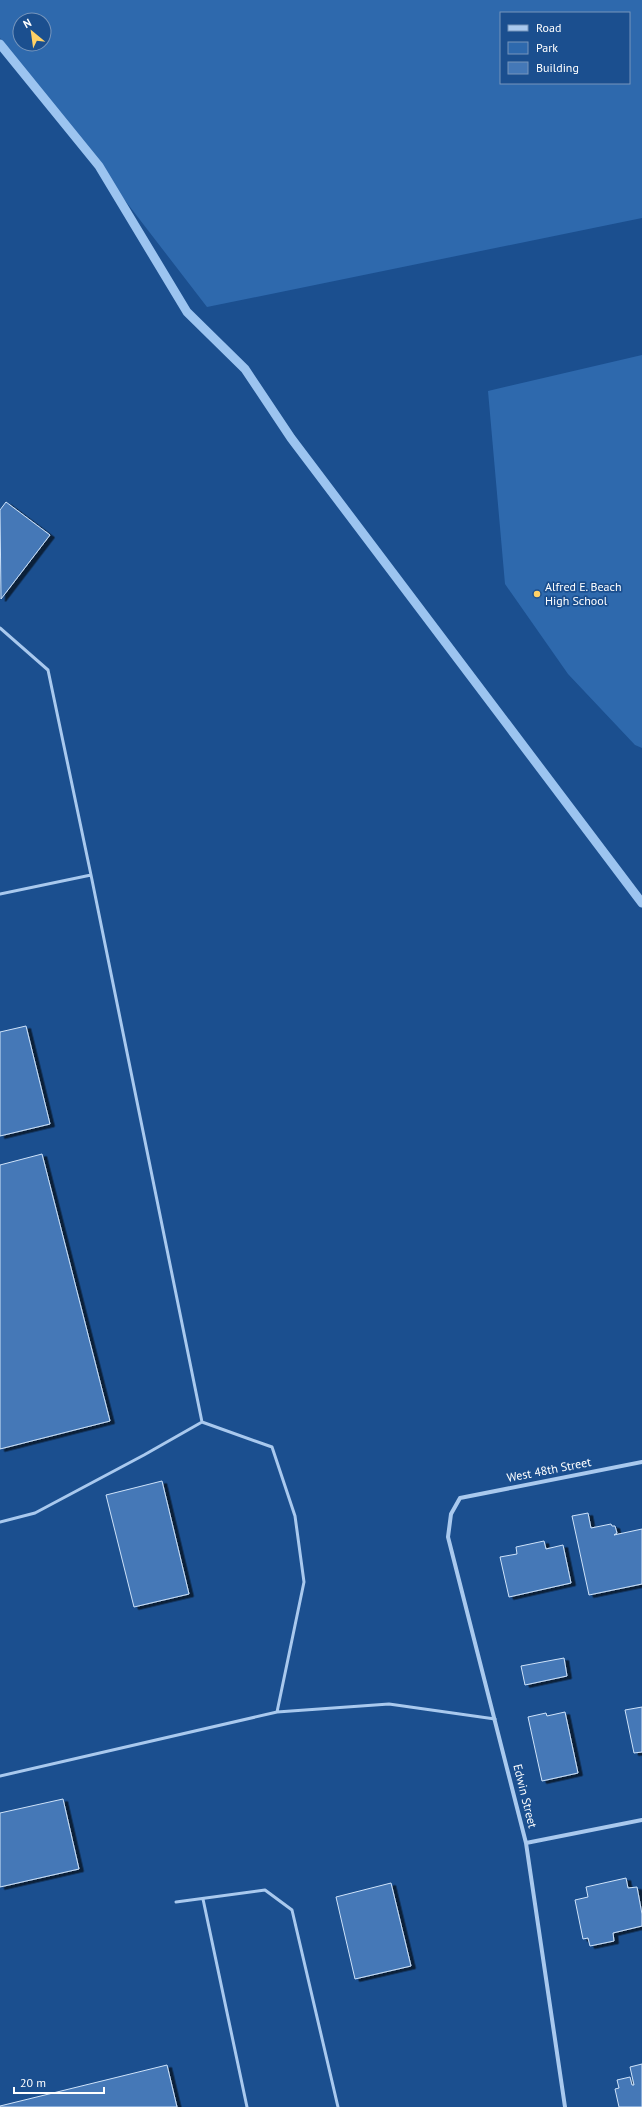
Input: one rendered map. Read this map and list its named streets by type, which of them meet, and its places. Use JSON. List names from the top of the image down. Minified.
{"streets":{"street":["West 48th Street","Edwin Street"]},"crossings":[["West 48th Street","Edwin Street"]],"places":["Alfred E. Beach High School"],"legend":["Road","Park","Building"],"scale_bar":"20 m","north":"top left"}
